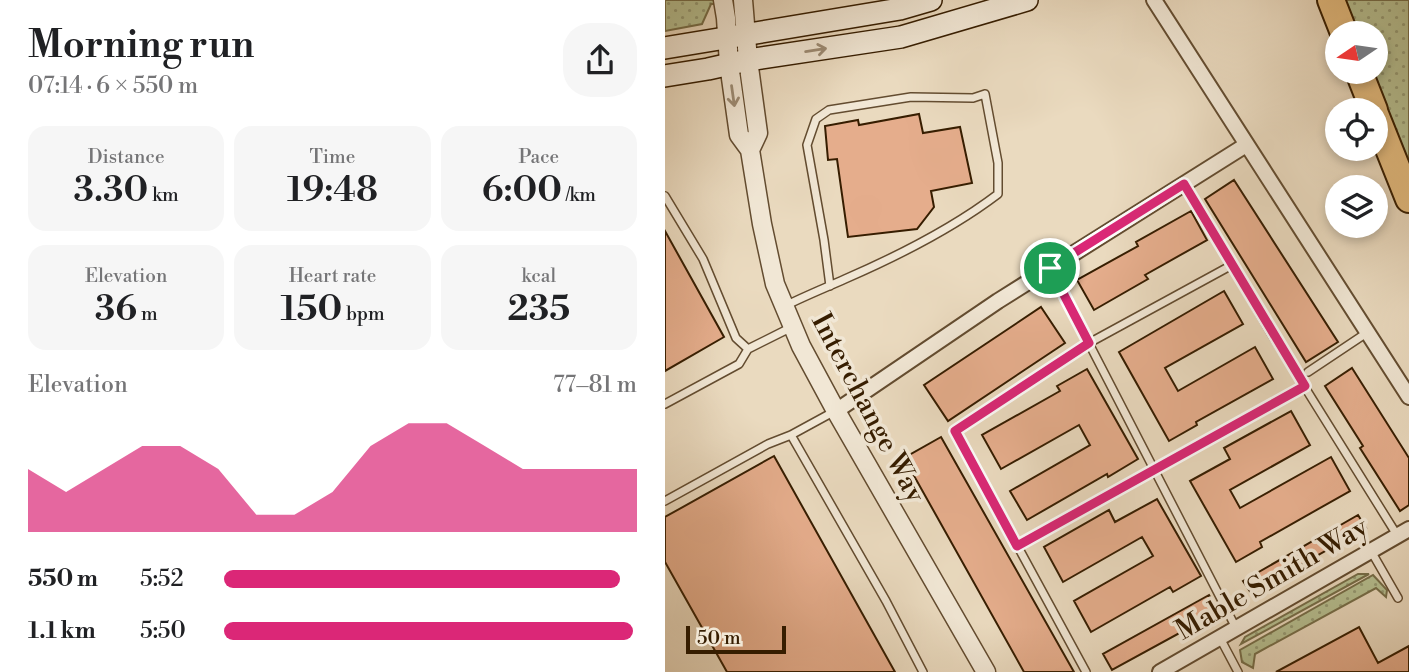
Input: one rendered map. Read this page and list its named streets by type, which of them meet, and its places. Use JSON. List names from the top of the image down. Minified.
{"streets":{"street":["Interchange Way","Mable Smith Way"]},"scale_bar":"50 m","north":"left","page":{"heading":["Morning run","07:14 · 6 × 550 m"],"stats":[["Distance","3.30 km"],["Time","19:48"],["Pace","6:00 /km"],["Elevation","36 m"],["Heart rate","150 bpm"],["kcal","235"]],"chart":["Elevation","77–81 m"],"list":[{"name":"550 m","note":"5:52"},{"name":"1.1 km","note":"5:50"}],"scale":"50 m"}}
